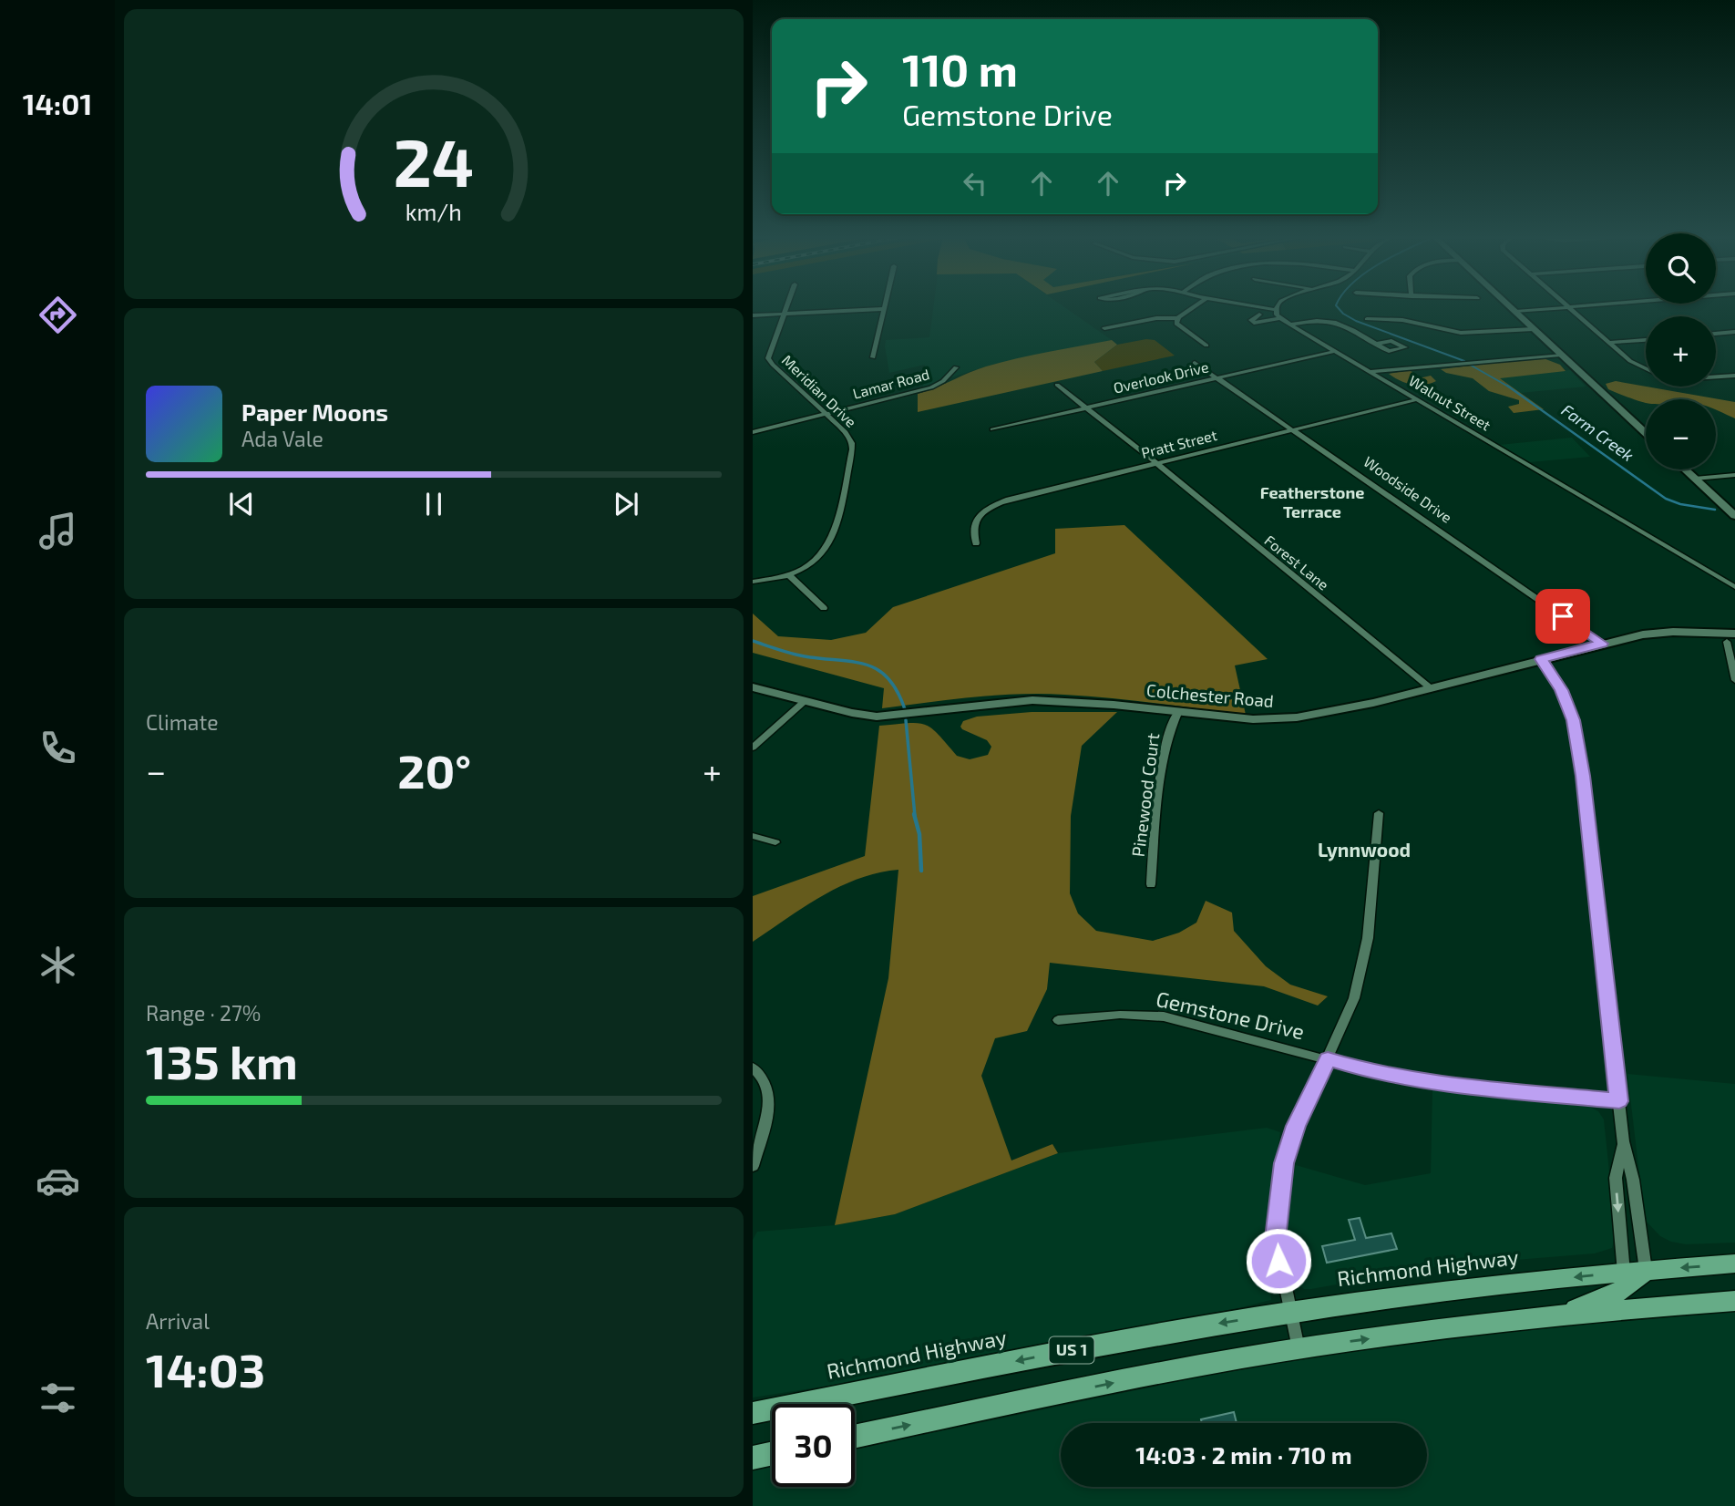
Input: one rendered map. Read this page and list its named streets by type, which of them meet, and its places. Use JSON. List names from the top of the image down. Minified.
{"streets":{"main road":["Richmond Highway","US 1"],"street":["Overlook Drive","Lamar Road","Meridian Drive","Walnut Street","Pratt Street","Woodside Drive","Forest Lane","Colchester Road","Pinewood Court","Gemstone Drive"]},"crossings":[["Overlook Drive","Walnut Street"],["Overlook Drive","Woodside Drive"],["Overlook Drive","Forest Lane"],["Lamar Road","Meridian Drive"],["Walnut Street","Pratt Street"],["Pratt Street","Woodside Drive"],["Pratt Street","Forest Lane"],["Woodside Drive","Colchester Road"],["Forest Lane","Colchester Road"],["Colchester Road","Pinewood Court"]],"districts":["Featherstone Terrace","Lynnwood"],"water":["Farm Creek"],"page":{"tabs":"14:01","turn":["110 m","Gemstone Drive"],"map_buttons":["+","−"],"song":["Paper Moons","Ada Vale"],"tile":["Climate",["Range · 27%","135 km"],["Arrival","14:03"]],"heat":["−","20°","+"],"limit":"30","trip":"14:03 · 2 min · 710 m","gauge":["24","km/h"]}}
